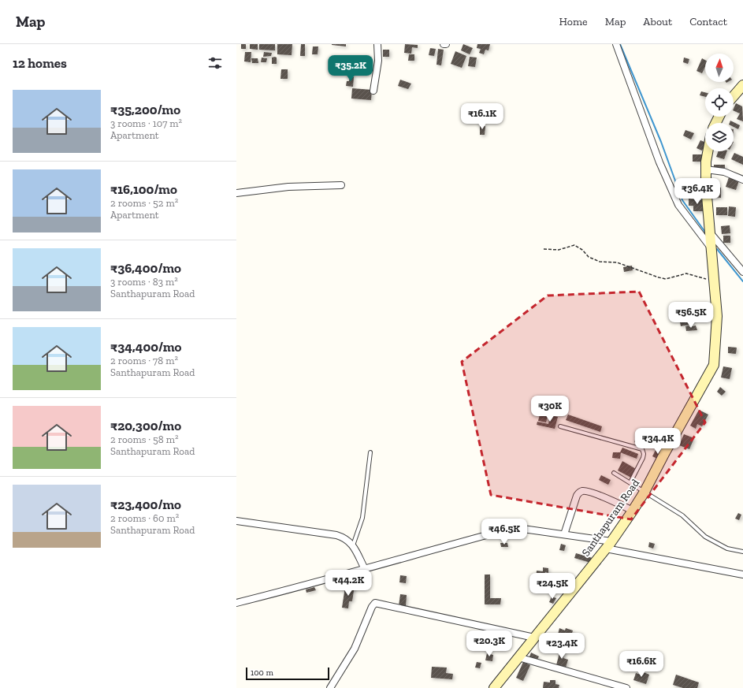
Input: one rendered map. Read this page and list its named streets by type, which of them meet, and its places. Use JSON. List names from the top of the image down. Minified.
{"streets":{"main road":["Santhapuram Road"]},"scale_bar":"100 m","north":"top","page":{"header":"Map","nav":["Home","Map","About","Contact"],"heading":"12 homes","price":["₹35.2K","₹16.1K","₹36.4K","₹56.5K","₹30K","₹34.4K","₹46.5K","₹44.2K","₹24.5K","₹20.3K","₹23.4K","₹16.6K"],"list":[{"name":"₹35,200/mo","note":"3 rooms · 107 m² · Apartment"},{"name":"₹16,100/mo","note":"2 rooms · 52 m² · Apartment"},{"name":"₹36,400/mo","note":"3 rooms · 83 m² · Santhapuram Road"},{"name":"₹34,400/mo","note":"2 rooms · 78 m² · Santhapuram Road"},{"name":"₹20,300/mo","note":"2 rooms · 58 m² · Santhapuram Road"},{"name":"₹23,400/mo","note":"2 rooms · 60 m² · Santhapuram Road"}],"scale":"100 m"}}
